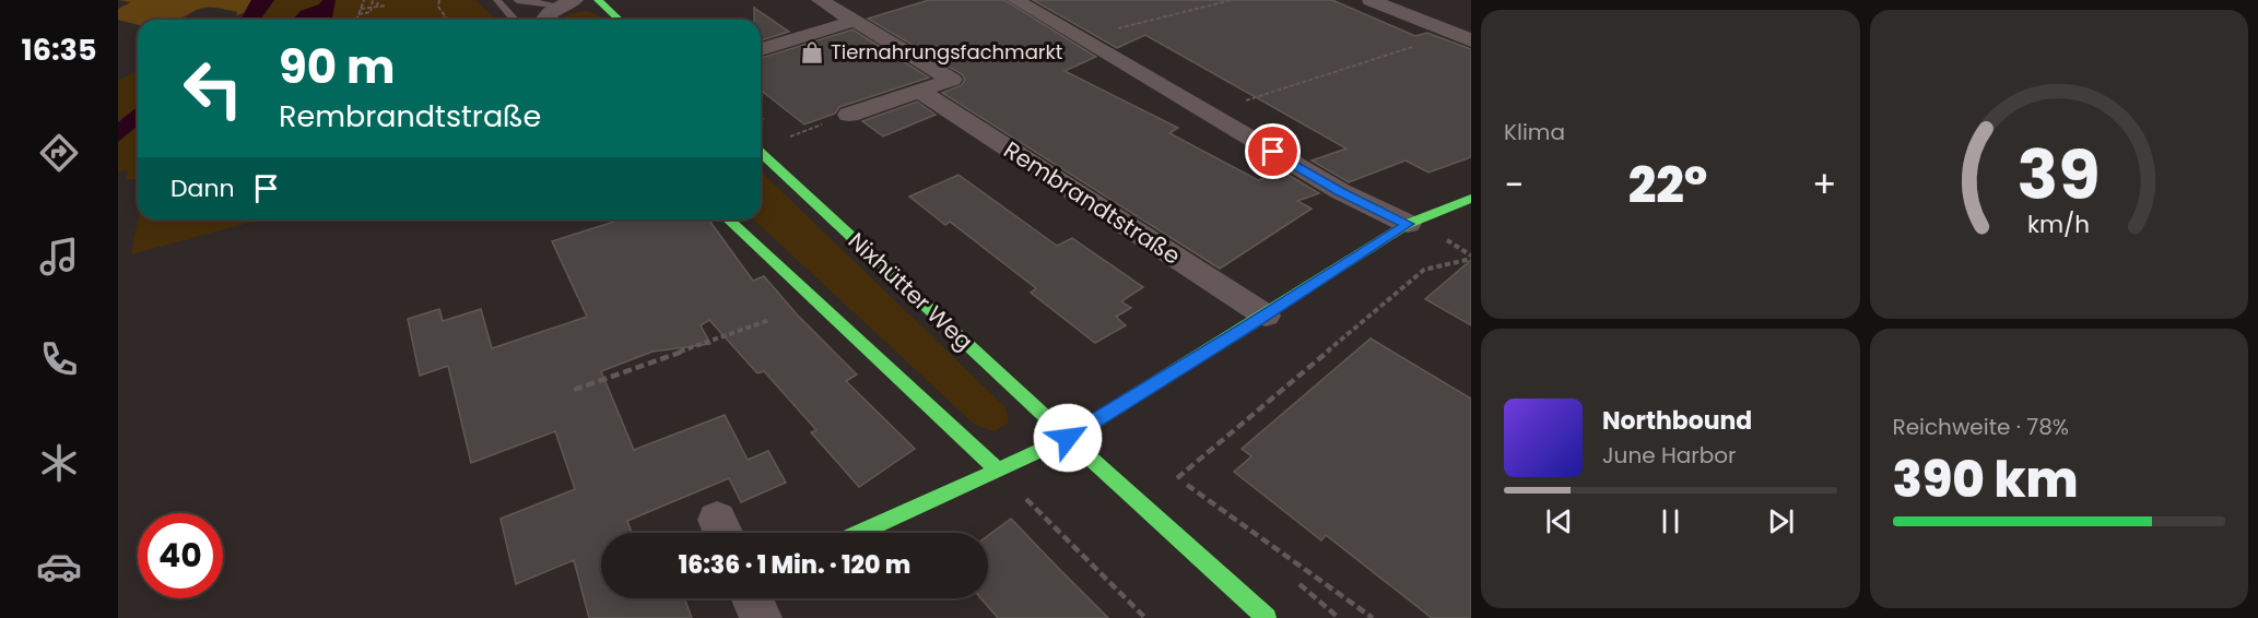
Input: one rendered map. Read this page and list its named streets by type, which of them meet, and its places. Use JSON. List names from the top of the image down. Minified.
{"streets":{"street":["Rembrandtstraße","Nixhütter Weg"]},"places":{"shop":["Tiernahrungsfachmarkt"]},"page":{"tabs":"16:35","tile":["Klima",["Reichweite · 78%","390 km"]],"turn":["90 m","Rembrandtstraße"],"then":"Dann","heat":["−","22°","+"],"song":["Northbound","June Harbor"],"limit":"40","trip":"16:36 · 1 Min. · 120 m","gauge":["39","km/h"]}}
